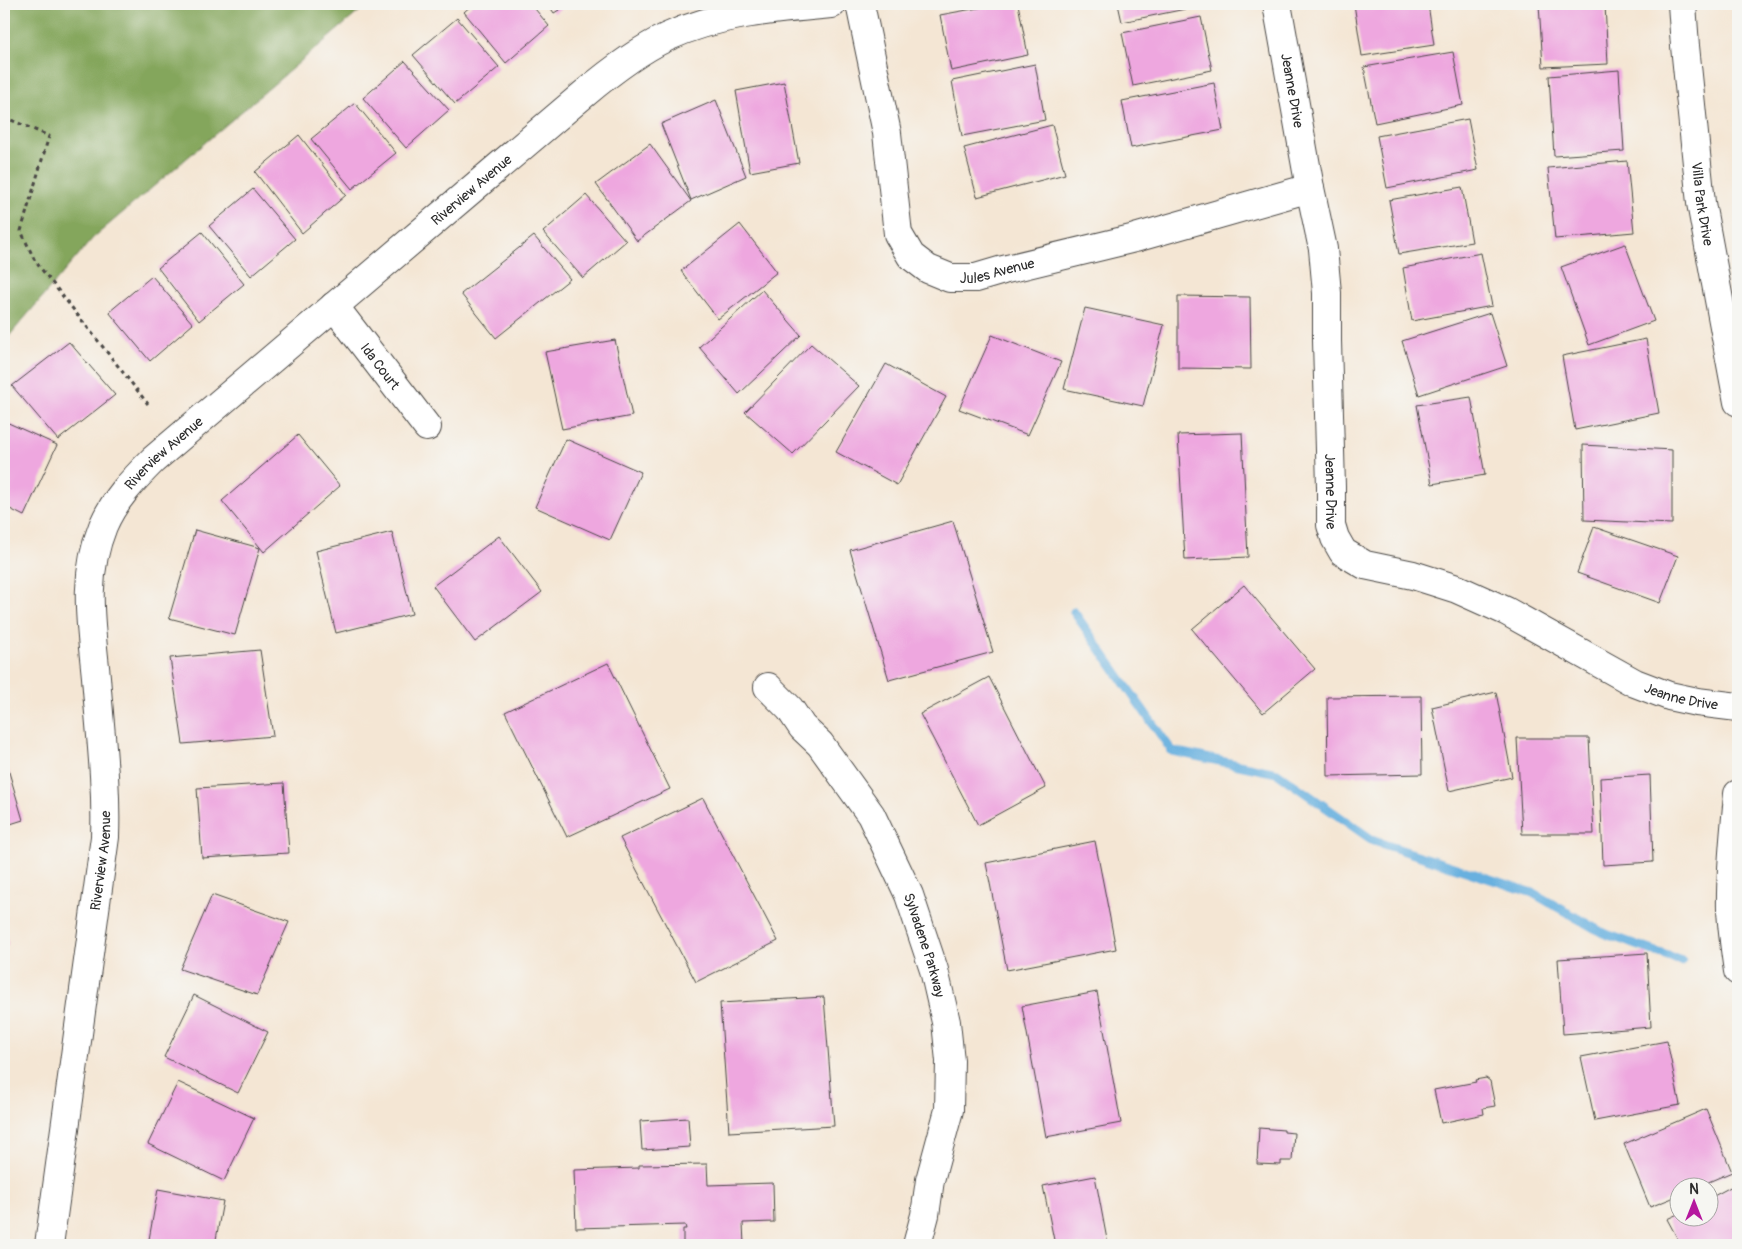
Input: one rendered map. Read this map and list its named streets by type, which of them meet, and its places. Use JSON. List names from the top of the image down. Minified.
{"streets":{"street":["Jeanne Drive","Riverview Avenue","Villa Park Drive","Jules Avenue","Ida Court","Sylvadene Parkway"]},"crossings":[["Jeanne Drive","Jules Avenue"],["Riverview Avenue","Ida Court"]],"north":"top"}
